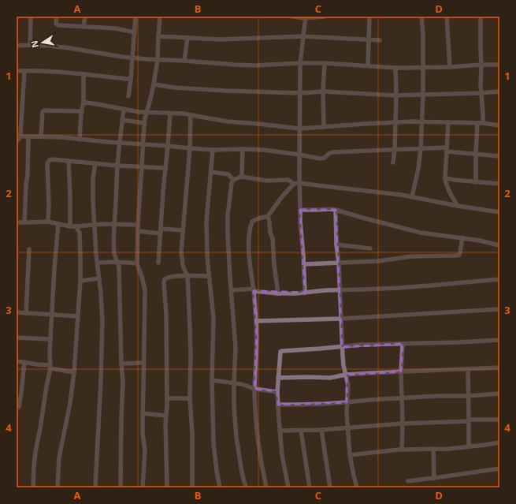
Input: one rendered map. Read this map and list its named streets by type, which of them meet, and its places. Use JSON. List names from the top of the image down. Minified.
{"north":"left","grid":{"columns":["A","B","C","D"],"rows":["1","2","3","4"]}}
